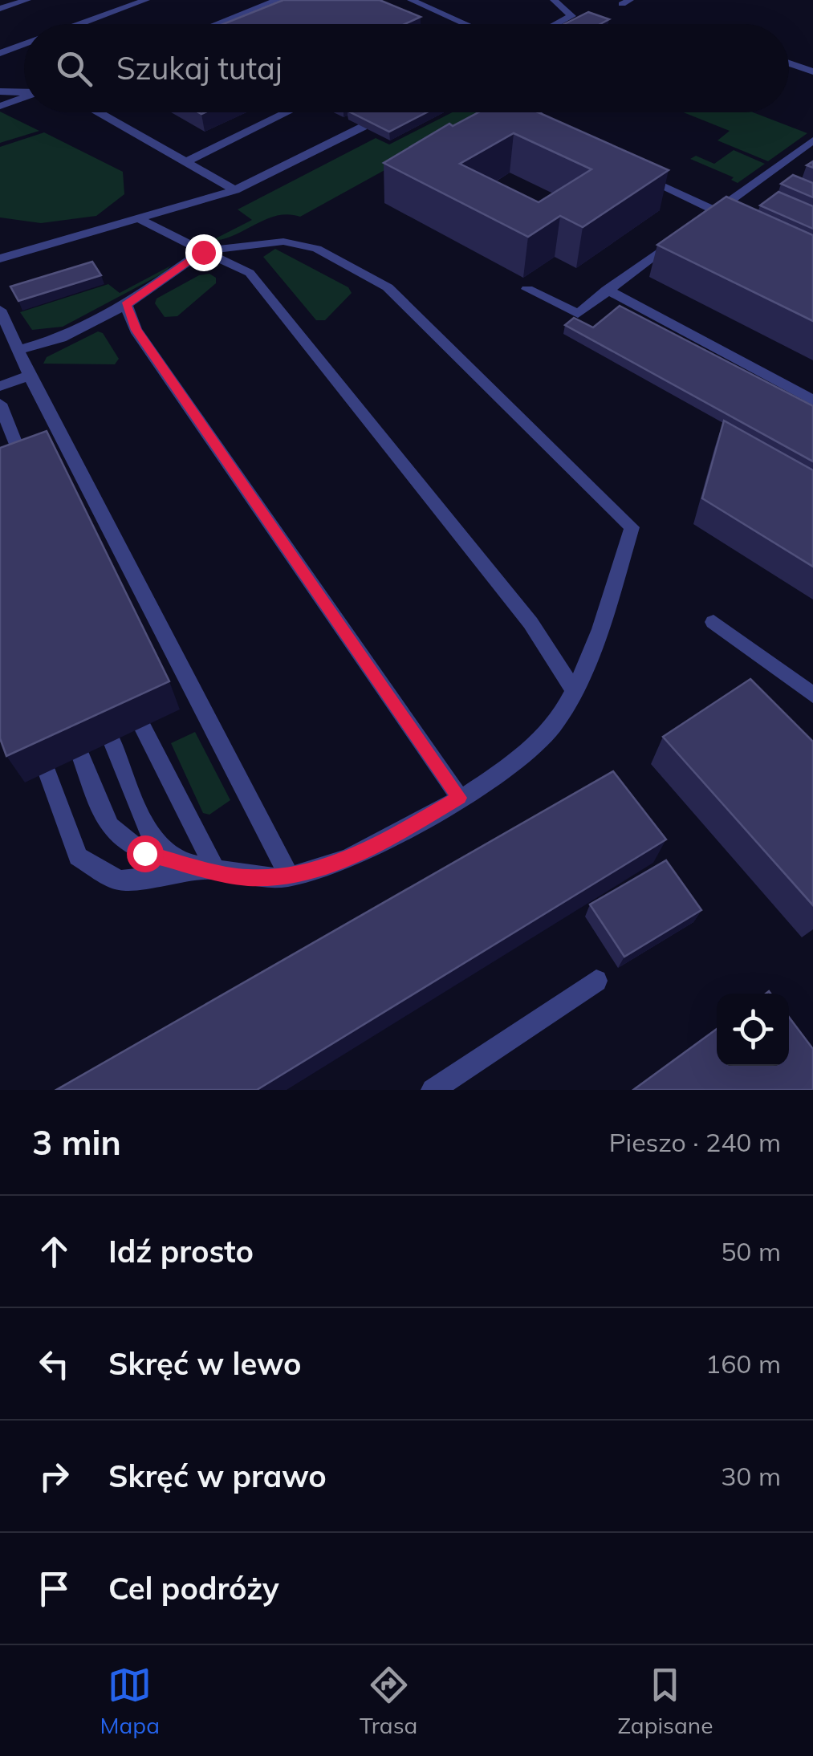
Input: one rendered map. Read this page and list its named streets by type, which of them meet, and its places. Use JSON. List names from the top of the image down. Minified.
{"page":{"search":"Szukaj tutaj","heading":["3 min","Pieszo · 240 m"],"list":[["Idź prosto","50 m"],["Skręć w lewo","160 m"],["Skręć w prawo","30 m"],"Cel podróży"],"nav":["Mapa","Trasa","Zapisane"]}}
